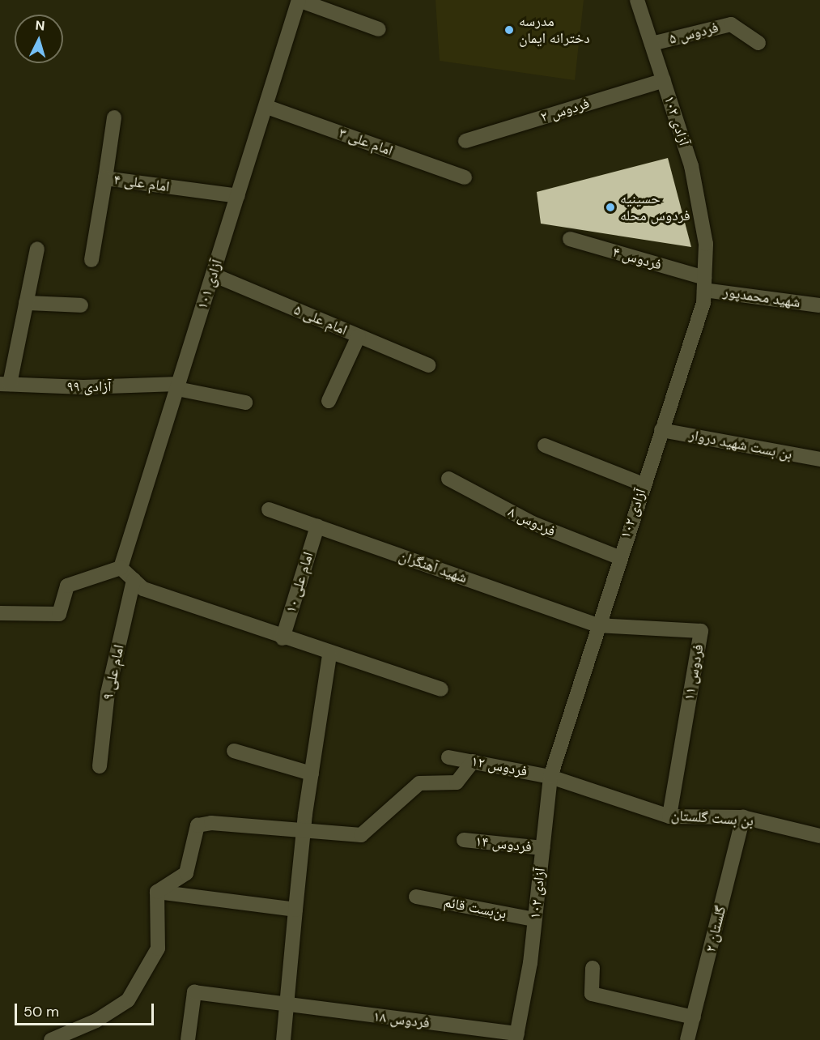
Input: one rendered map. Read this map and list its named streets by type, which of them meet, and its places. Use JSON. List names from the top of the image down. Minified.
{"streets":{"street":["فردوس ۵","فردوس ۲","آزادی ۱۰۲","امام علی ۳","امام علی ۴","فردوس ۴","آزادی ۱۰۱","شهید محمدپور","امام علی ۵","آزادی ٩٩","بن بست شهید دروار","فردوس ۸","شهید آهنگران","امام علی ۱۰","امام علی ۹","فردوس ۱۱","فردوس ۱۲","بن بست گلستان","فردوس ۱۴","بن‌بست قائم","گلستان ۲","فردوس ۱۸"]},"crossings":[["فردوس ۵","آزادی ۱۰۲"],["فردوس ۲","آزادی ۱۰۲"],["آزادی ۱۰۲","فردوس ۴"],["آزادی ۱۰۲","شهید محمدپور"],["آزادی ۱۰۲","بن بست شهید دروار"],["آزادی ۱۰۲","فردوس ۸"],["آزادی ۱۰۲","شهید آهنگران"],["آزادی ۱۰۲","فردوس ۱۱"],["آزادی ۱۰۲","فردوس ۱۲"],["آزادی ۱۰۲","بن بست گلستان"],["آزادی ۱۰۲","فردوس ۱۴"],["آزادی ۱۰۲","بن‌بست قائم"],["آزادی ۱۰۲","فردوس ۱۸"],["امام علی ۳","آزادی ۱۰۱"],["امام علی ۴","آزادی ۱۰۱"],["فردوس ۴","شهید محمدپور"],["آزادی ۱۰۱","امام علی ۵"],["آزادی ۱۰۱","آزادی ٩٩"],["شهید آهنگران","امام علی ۱۰"],["شهید آهنگران","فردوس ۱۱"],["فردوس ۱۱","بن بست گلستان"],["فردوس ۱۲","بن بست گلستان"],["بن بست گلستان","گلستان ۲"]],"places":["مدرسه دخترانه ایمان","حسینیه فردوس محله"],"scale_bar":"50 m","north":"top"}
